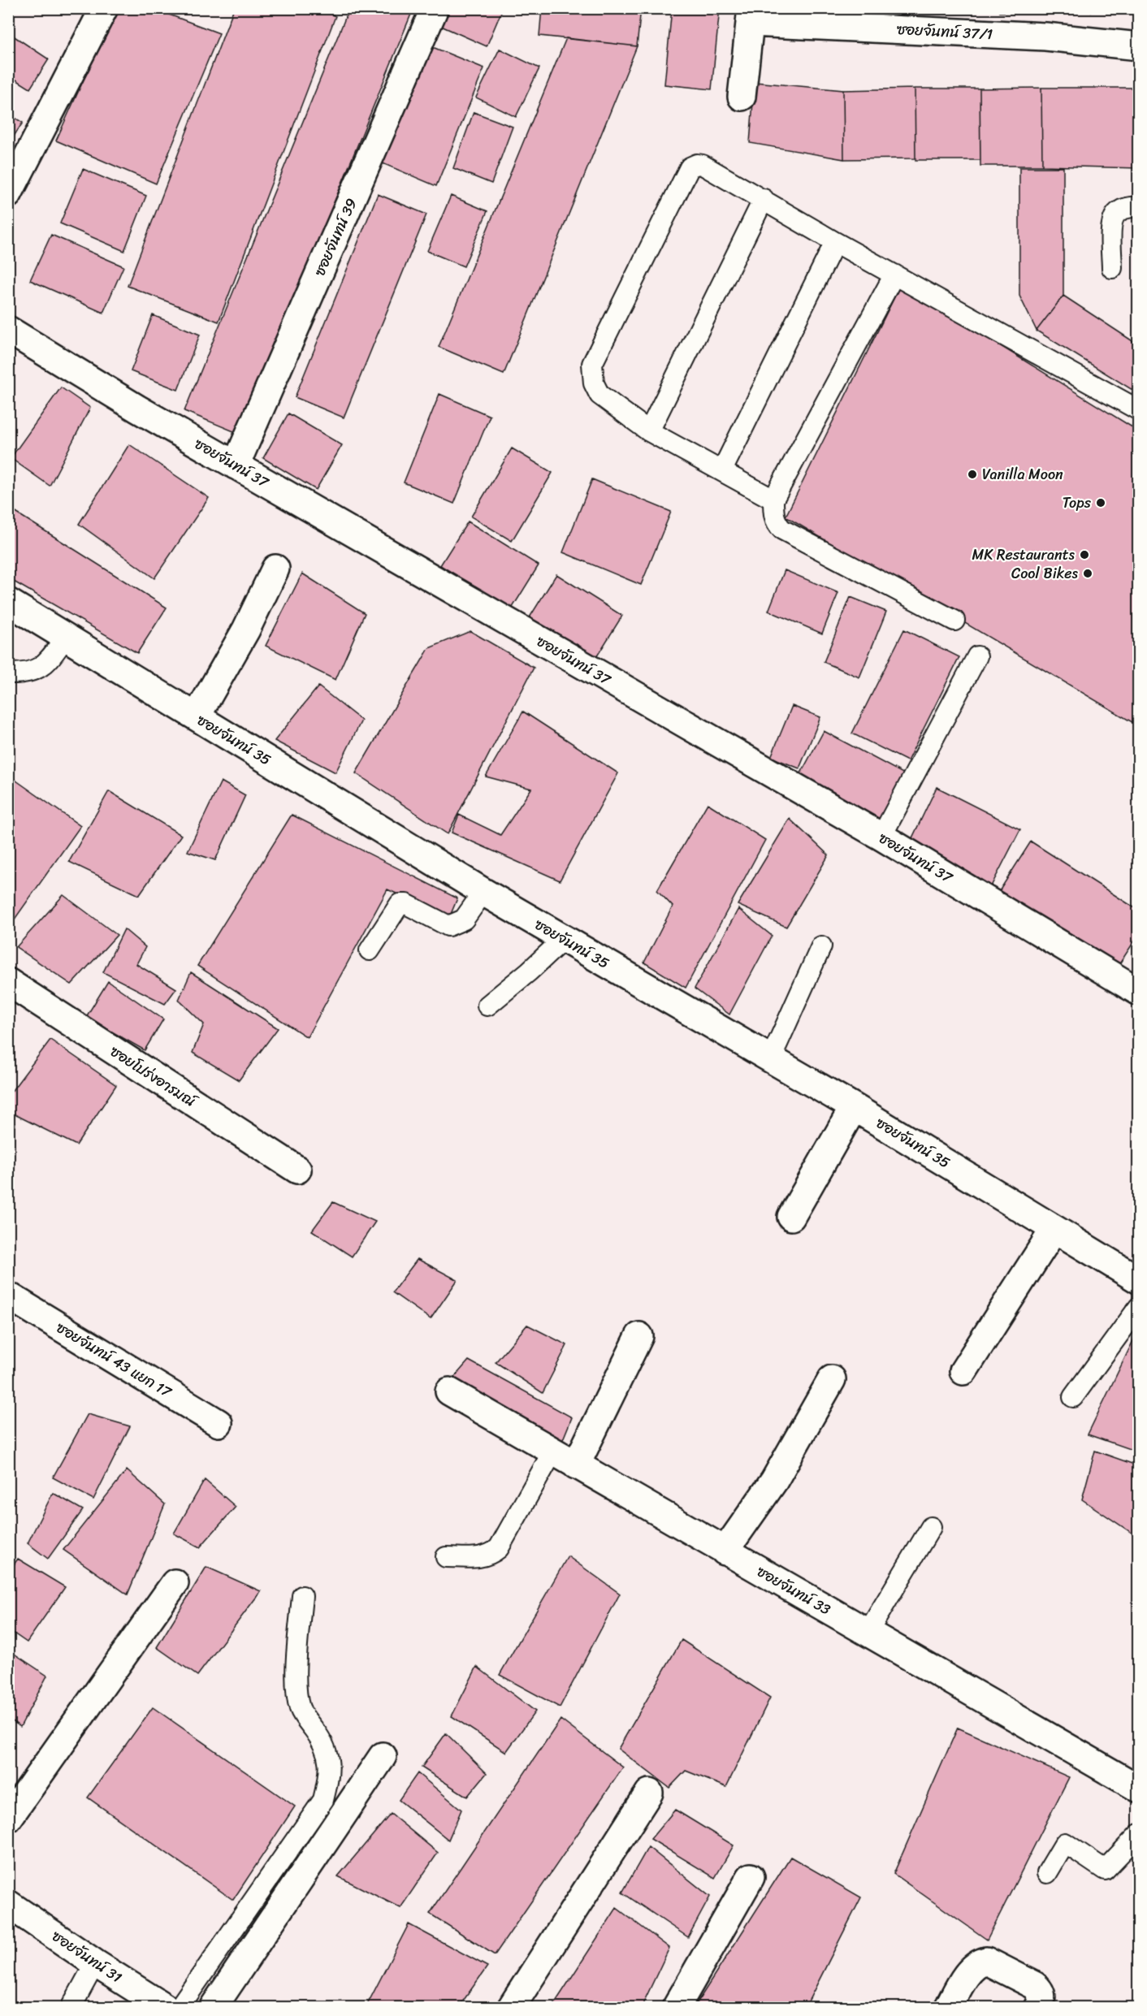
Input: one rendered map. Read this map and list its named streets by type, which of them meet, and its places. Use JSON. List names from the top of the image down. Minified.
{"streets":{"street":["ซอยจันทน์ 37/1","ซอยจันทน์ 39","ซอยจันทน์ 37","ซอยจันทน์ 35","ซอยโปร่งอารมณ์","ซอยจันทน์ 43 แยก 17","ซอยจันทน์ 33","ซอยจันทน์ 31"]},"crossings":[["ซอยจันทน์ 39","ซอยจันทน์ 37"]],"places":["Vanilla Moon","Tops","MK Restaurants","Cool Bikes"]}
